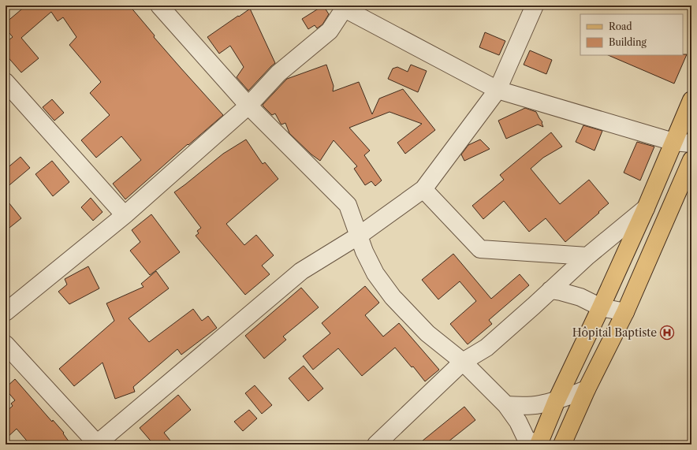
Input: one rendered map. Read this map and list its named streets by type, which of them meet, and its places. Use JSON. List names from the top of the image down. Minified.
{"places":{"hospital":["Hôpital Baptiste"]},"legend":["Road","Building"]}
